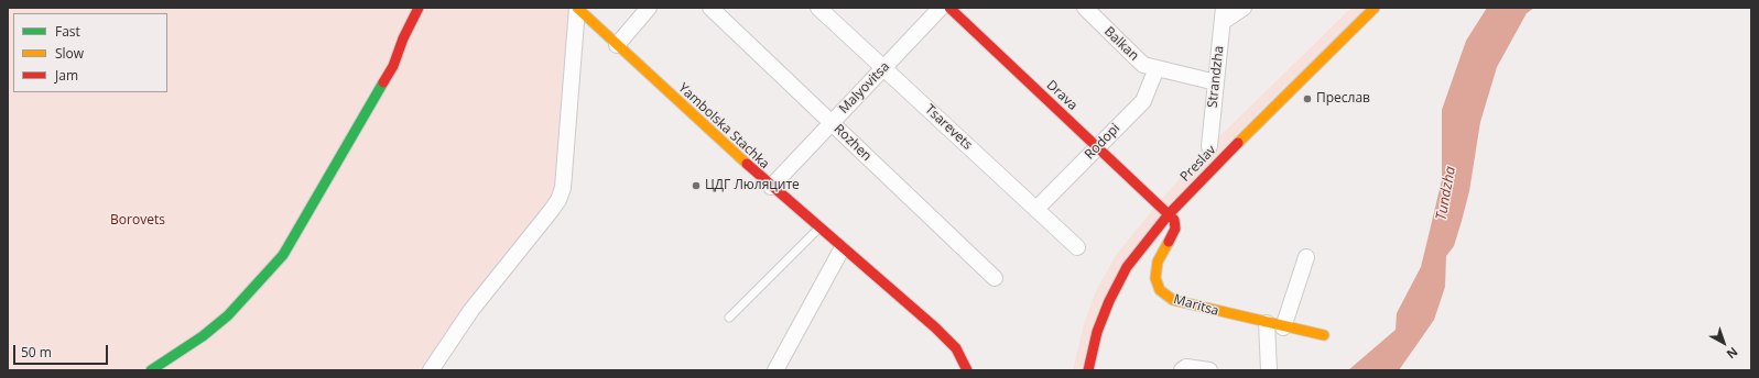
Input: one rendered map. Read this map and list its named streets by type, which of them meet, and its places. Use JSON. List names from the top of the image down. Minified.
{"streets":{"street":["Balkan","Strandzha","Malyovitsa","Drava","Yambolska Stachka","Tsarevets","Rodopi","Rozhen","Preslav","Maritsa"]},"crossings":[["Balkan","Strandzha"],["Balkan","Rodopi"],["Malyovitsa","Yambolska Stachka"],["Malyovitsa","Tsarevets"],["Malyovitsa","Rozhen"],["Drava","Rodopi"],["Drava","Preslav"],["Drava","Maritsa"],["Tsarevets","Rodopi"],["Preslav","Maritsa"]],"water":["Tundzha"],"parks":["Borovets"],"places":["Преслав","ЦДГ Люляците"],"legend":["Fast","Slow","Jam"],"scale_bar":"50 m","north":"bottom right"}
